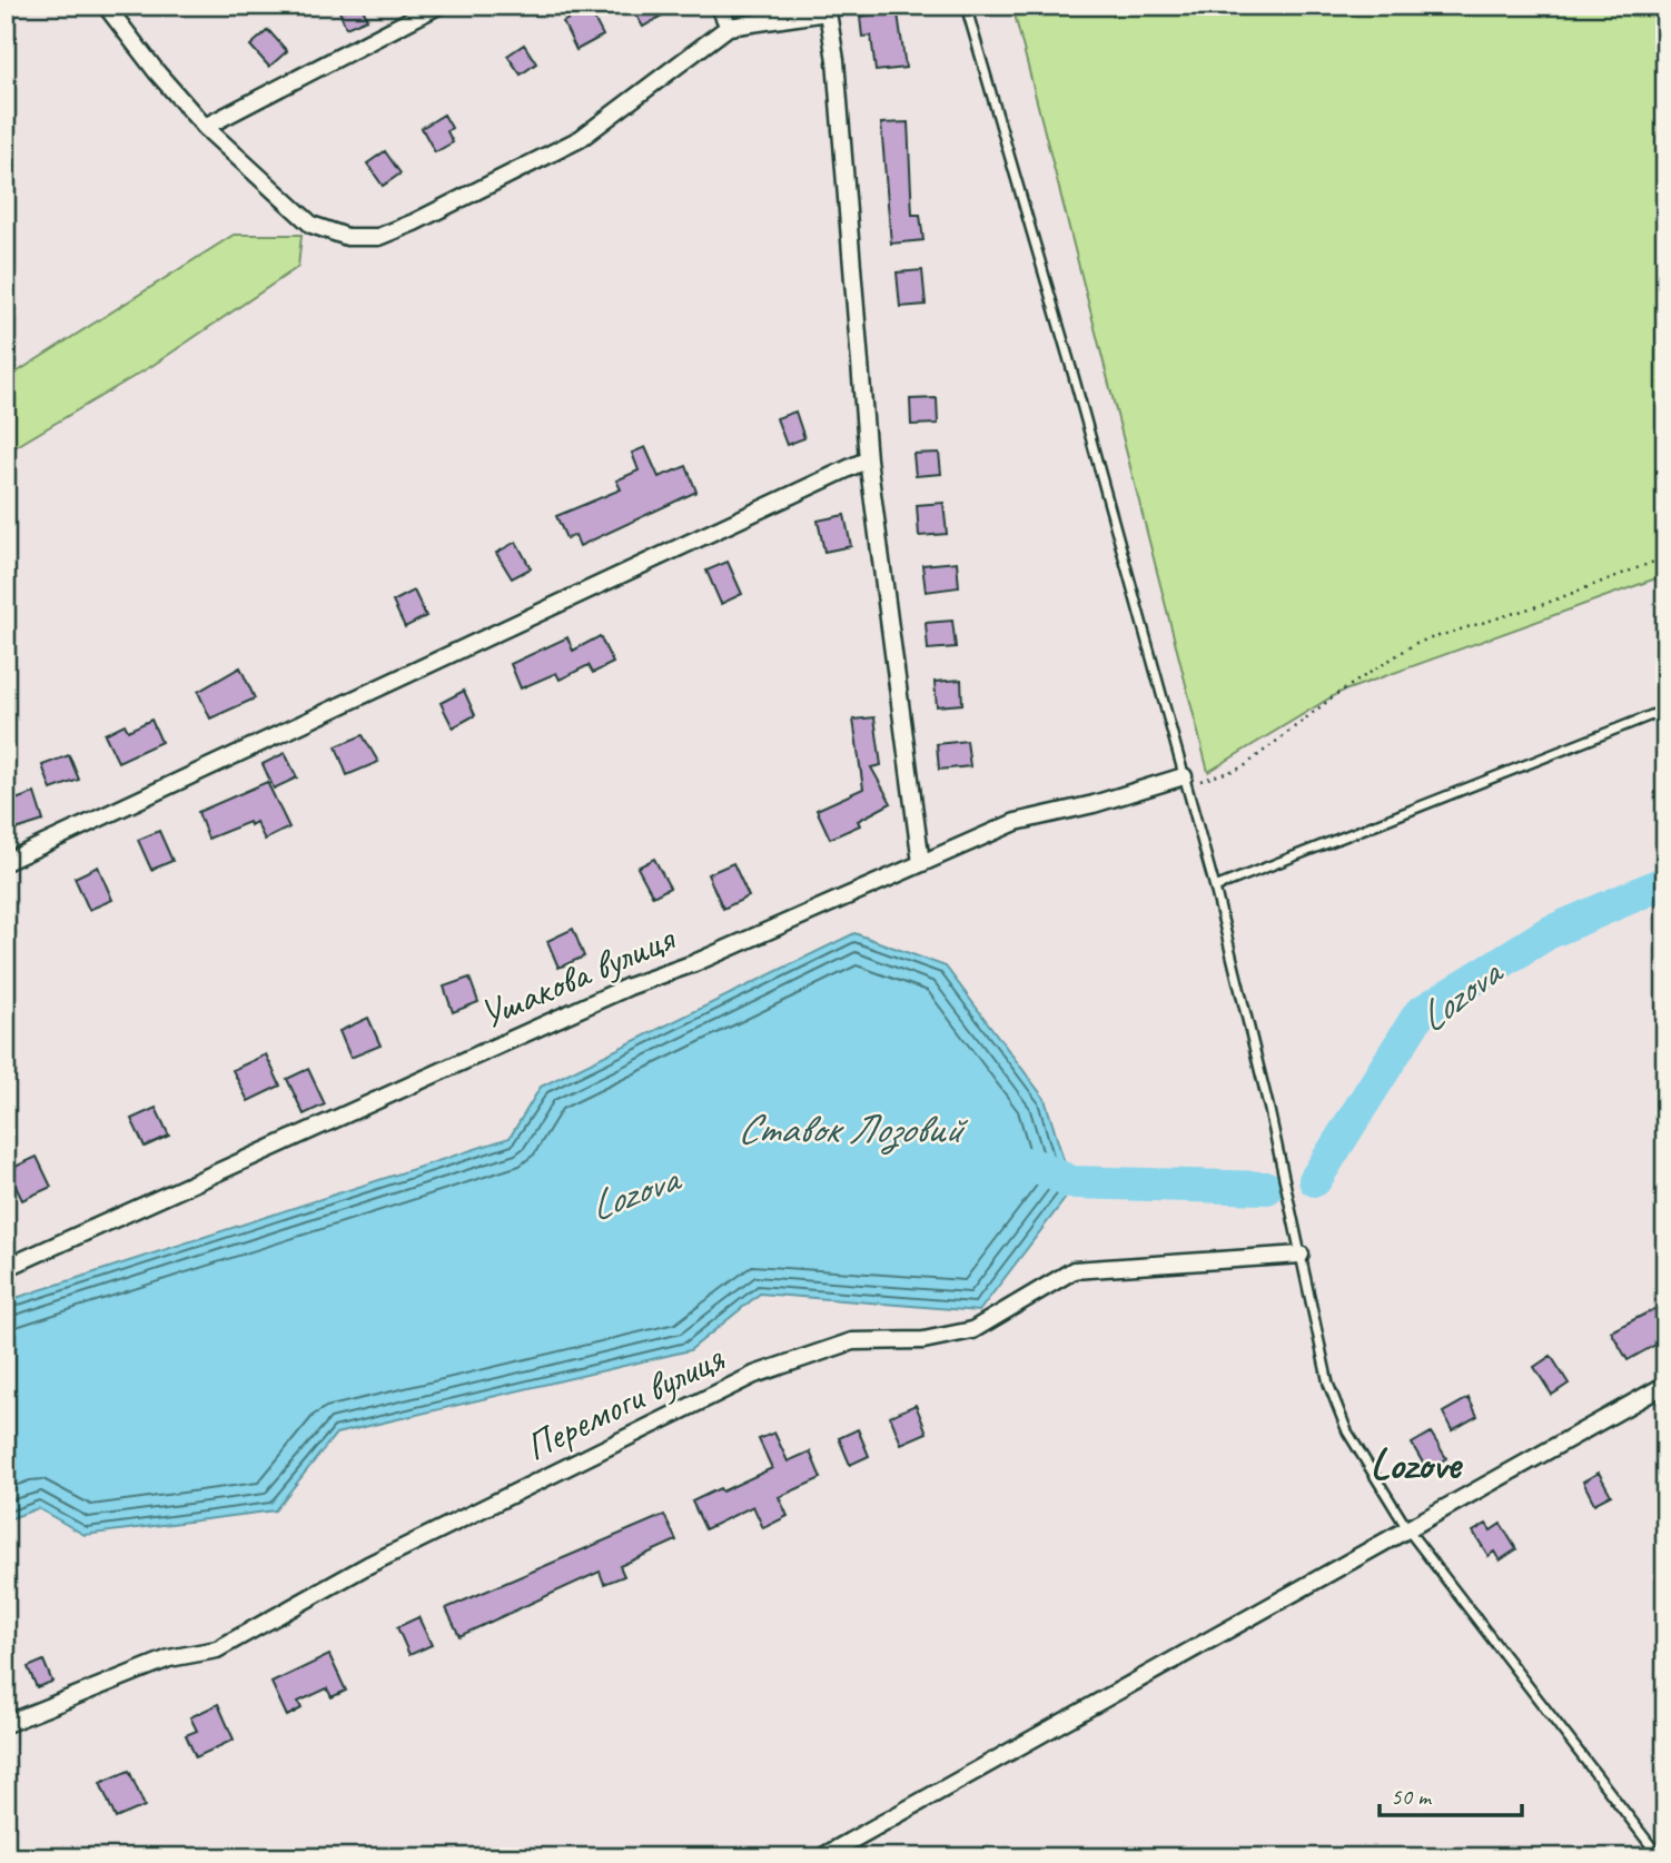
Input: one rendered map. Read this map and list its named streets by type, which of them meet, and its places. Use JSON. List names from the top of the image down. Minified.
{"streets":{"street":["Ушакова вулиця","Перемоги вулиця"]},"districts":["Lozove"],"water":["Lozova","Ставок Лозовий"],"scale_bar":"50 m"}
